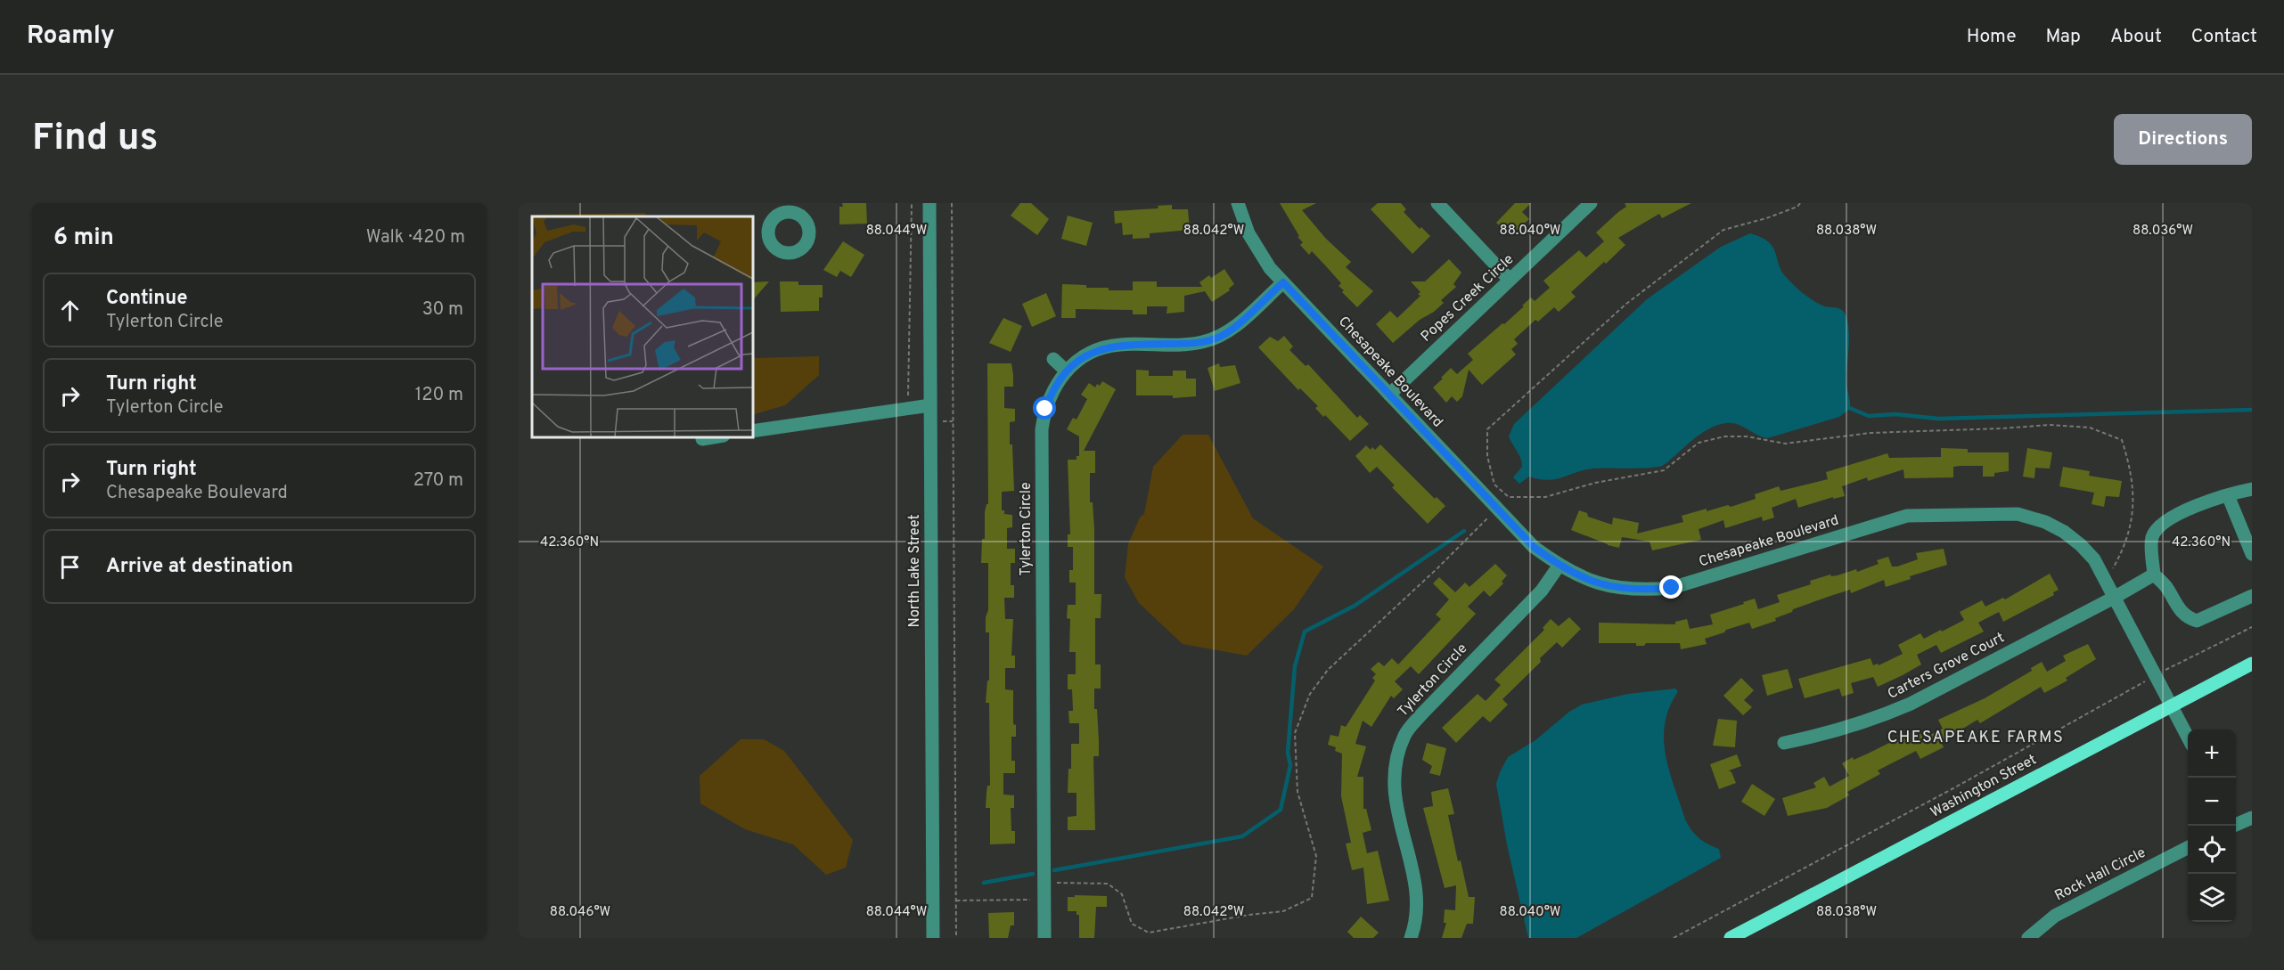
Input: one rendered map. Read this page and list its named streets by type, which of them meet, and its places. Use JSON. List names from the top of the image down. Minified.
{"streets":{"main road":["Washington Street"],"street":["Popes Creek Circle","Chesapeake Boulevard","Tylerton Circle","North Lake Street","Carters Grove Court","Rock Hall Circle"]},"crossings":[["Popes Creek Circle","Chesapeake Boulevard"],["Chesapeake Boulevard","Tylerton Circle"],["Chesapeake Boulevard","Carters Grove Court"],["Chesapeake Boulevard","Washington Street"]],"districts":["CHESAPEAKE FARMS"],"page":{"header":"Roamly","nav":["Home","Map","About","Contact"],"buttons":"Directions","title":"Find us","heading":["6 min","Walk · 420 m"],"list":[["Continue","Tylerton Circle","30 m"],["Turn right","Tylerton Circle","120 m"],["Turn right","Chesapeake Boulevard","270 m"],"Arrive at destination"],"map_buttons":["+","−"]},"coordinates":["88.044°W","88.042°W","88.040°W","88.038°W","88.036°W","42.360°N","88.046°W"]}
